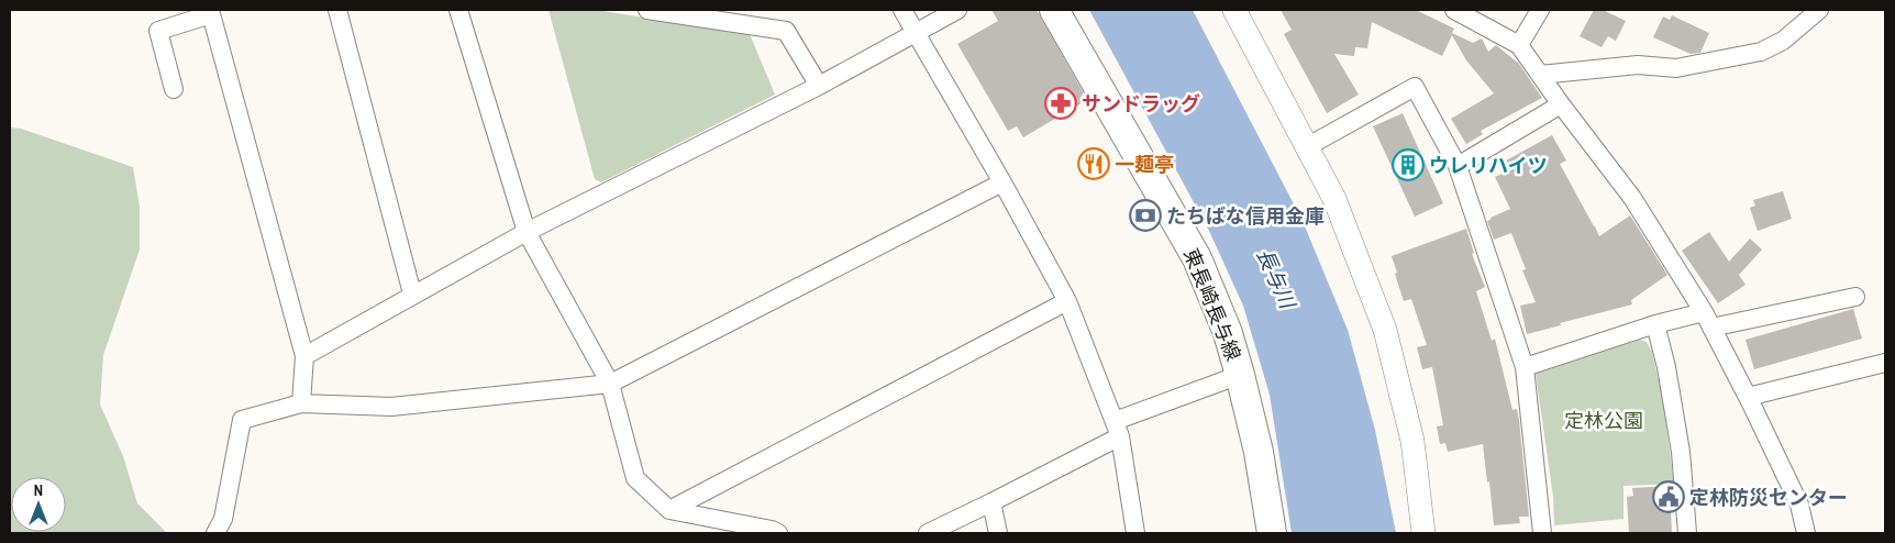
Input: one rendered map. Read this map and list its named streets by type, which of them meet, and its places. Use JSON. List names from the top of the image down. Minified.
{"streets":{"main road":["東長崎長与線"]},"water":["長与川"],"parks":["定林公園"],"places":{"pharmacy":["サンドラッグ"],"restaurant":["一麺亭"],"building":["ウレリハイツ"],"bank":["たちばな信用金庫"],"public building":["定林防災センター"]},"north":"top"}
